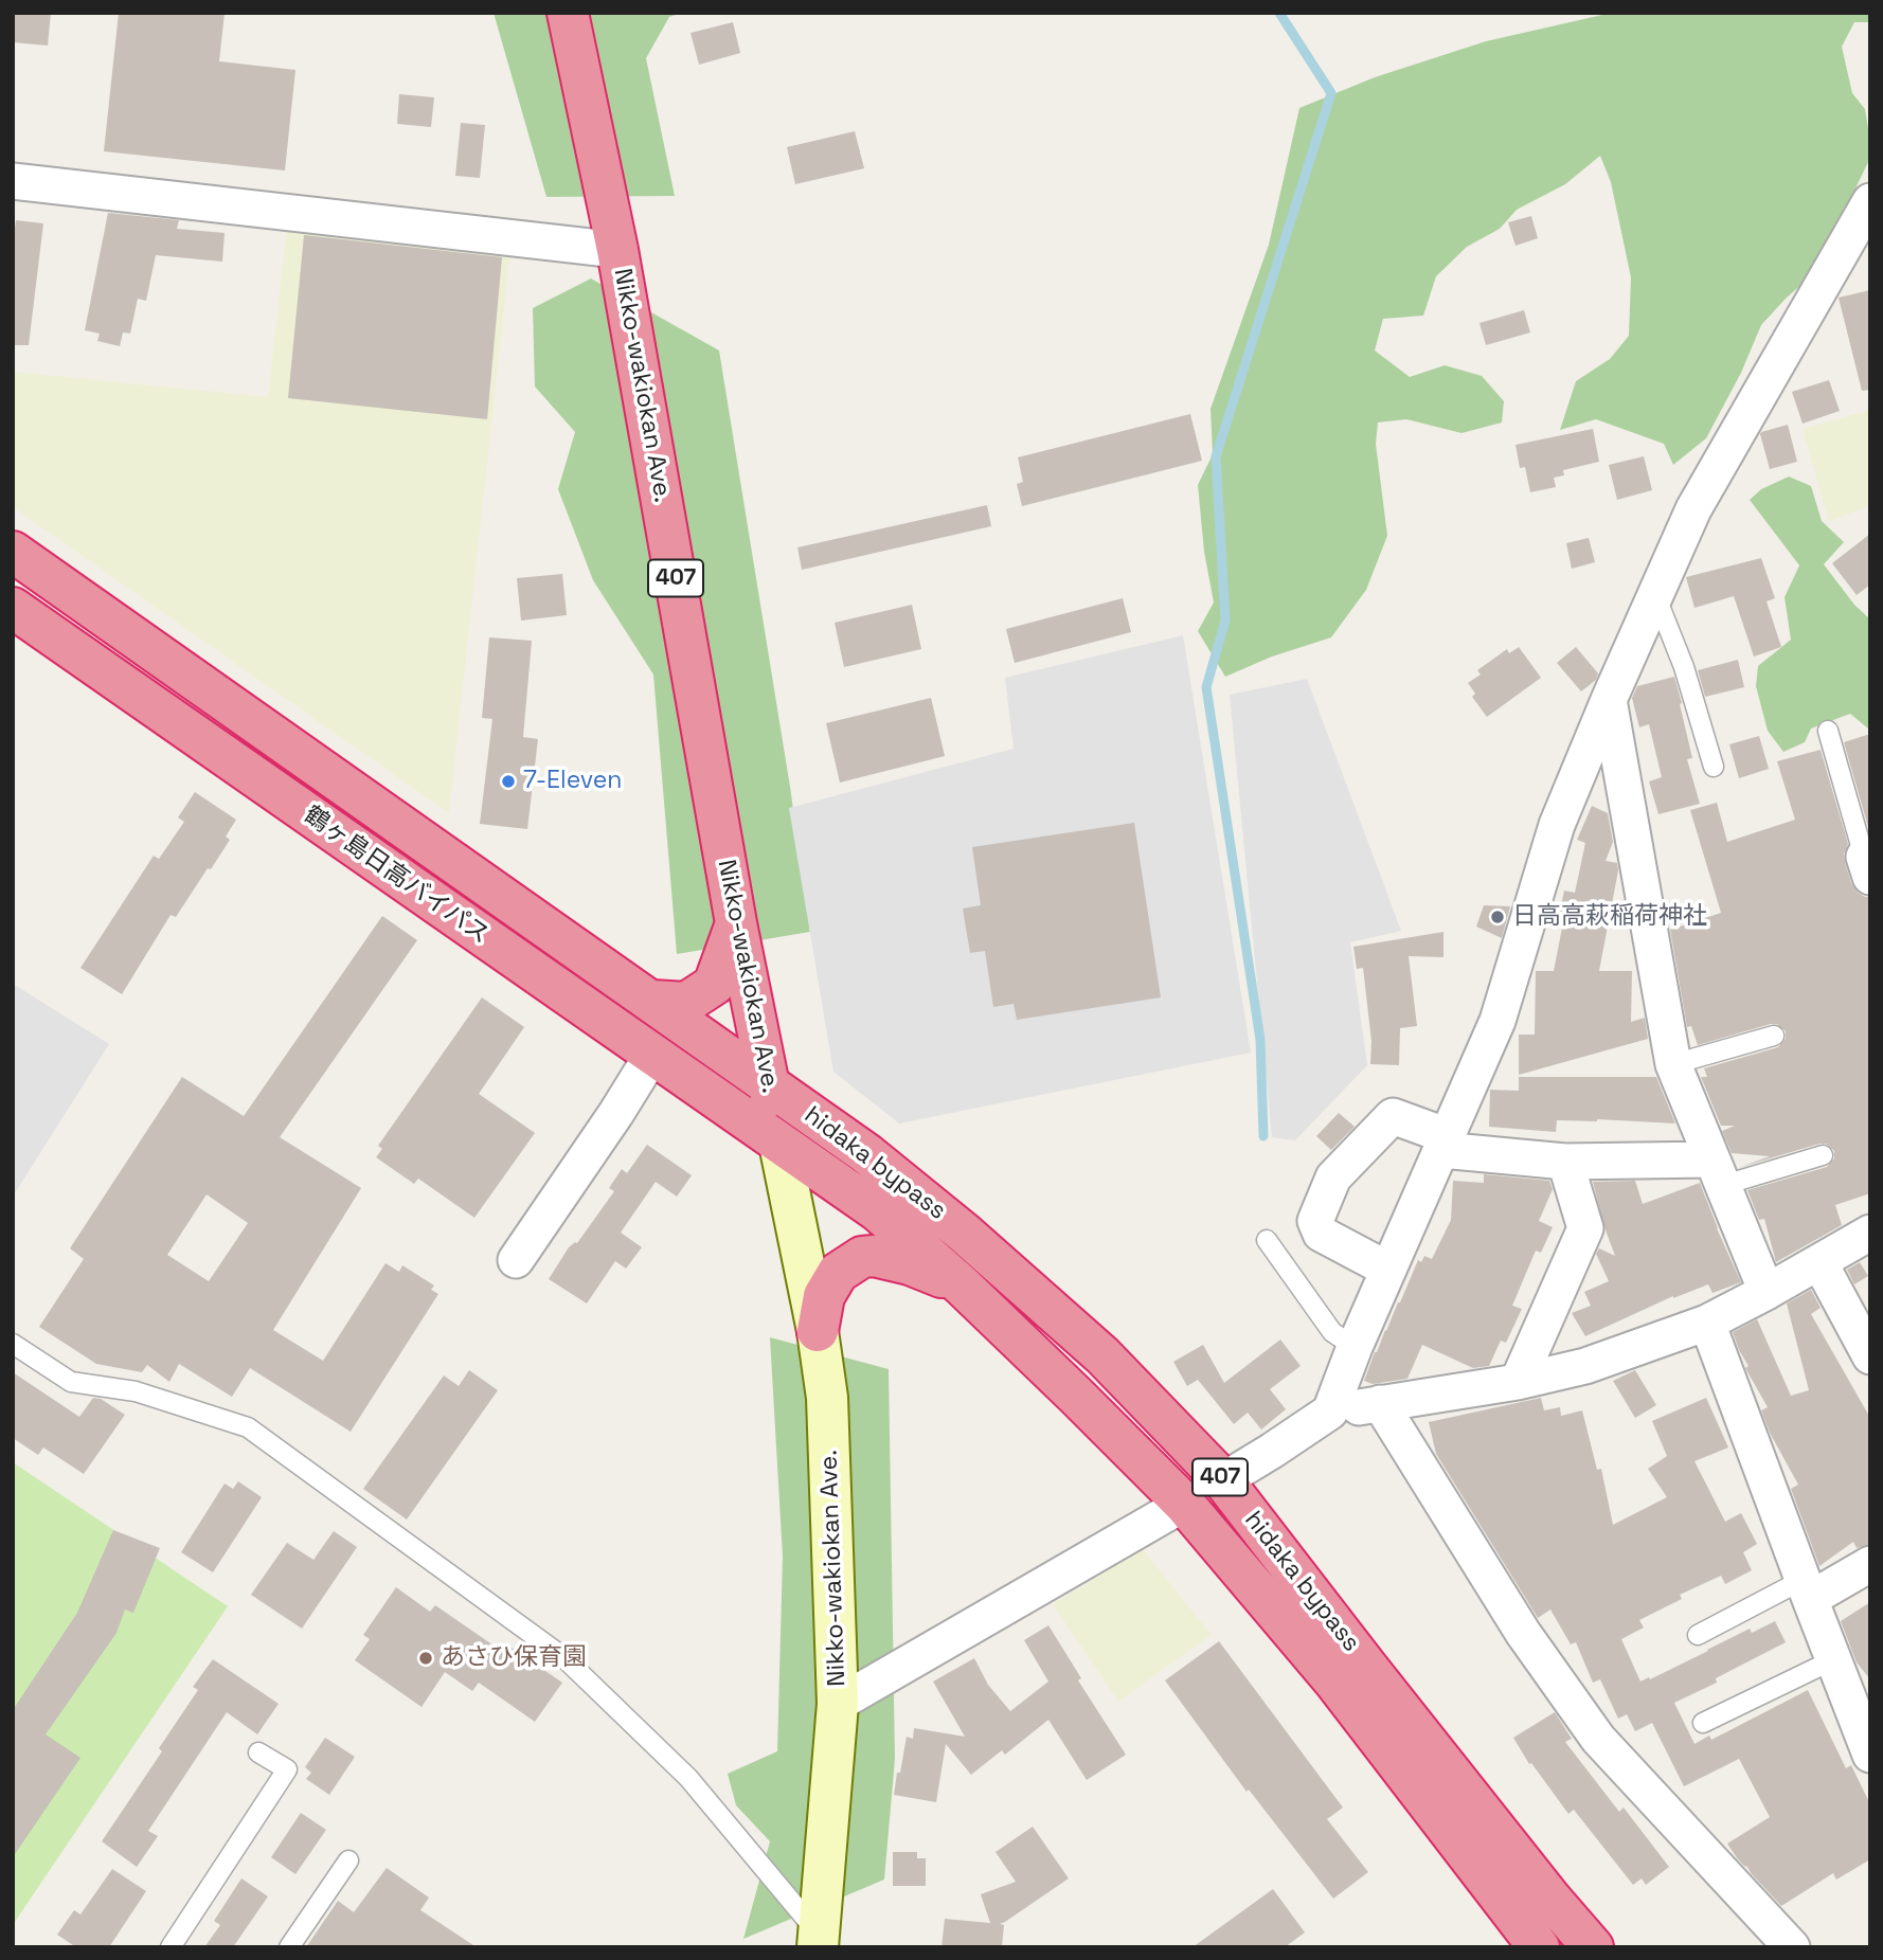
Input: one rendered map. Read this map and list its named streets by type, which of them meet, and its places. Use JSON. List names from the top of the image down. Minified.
{"streets":{"highway":["Nikko-wakiokan Ave.","407","鶴ヶ島日高バイパス","hidaka bypass"]},"crossings":[["Nikko-wakiokan Ave.","鶴ヶ島日高バイパス"],["Nikko-wakiokan Ave.","hidaka bypass"],["鶴ヶ島日高バイパス","hidaka bypass"]],"places":["7-Eleven","日高高萩稲荷神社","あさひ保育園"]}
